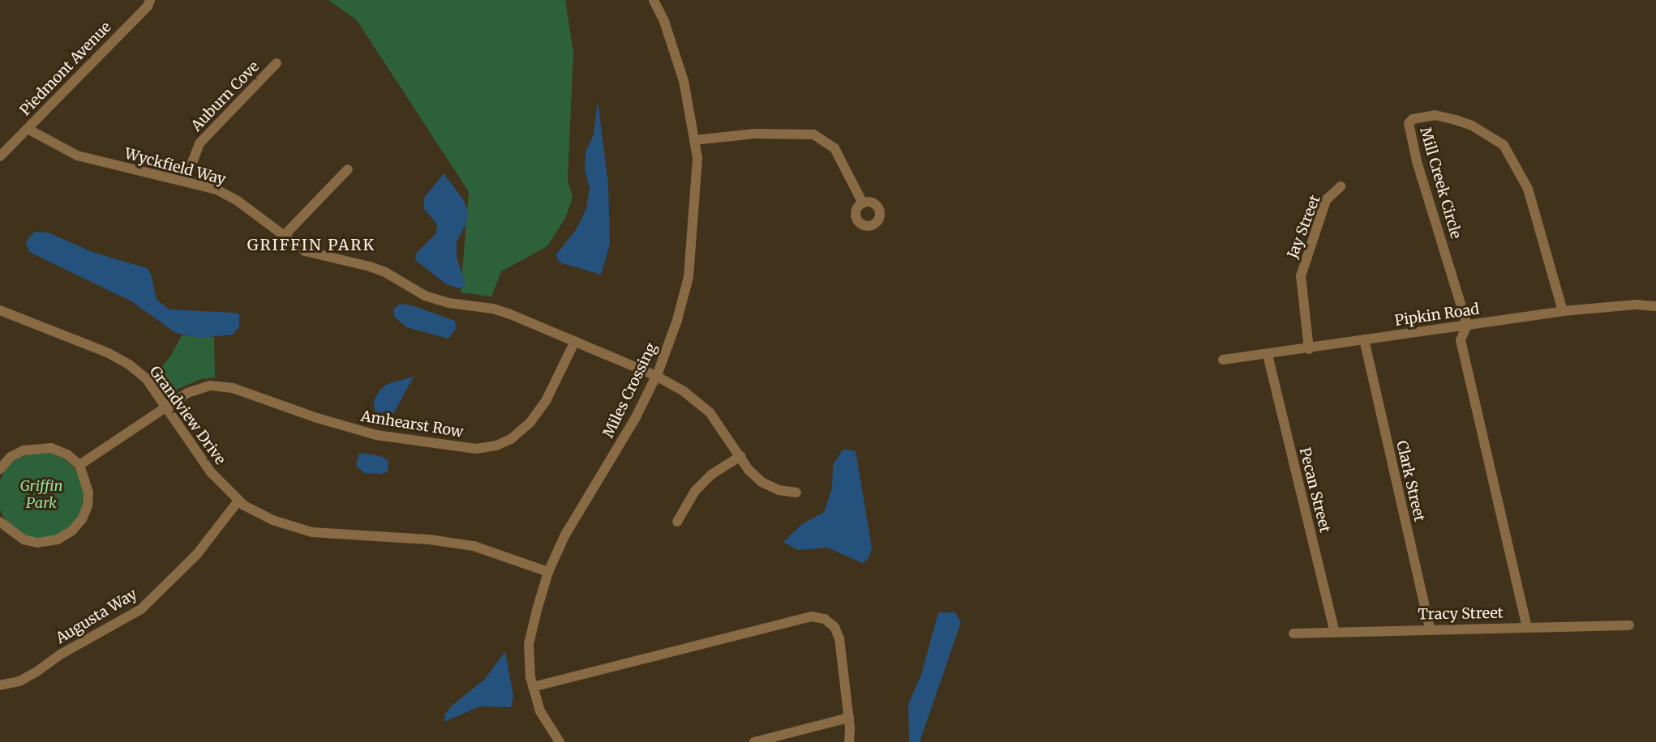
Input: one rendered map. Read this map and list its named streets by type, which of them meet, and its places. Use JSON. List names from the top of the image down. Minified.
{"streets":{"street":["Piedmont Avenue","Auburn Cove","Wyckfield Way","Mill Creek Circle","Jay Street","Pipkin Road","Miles Crossing","Grandview Drive","Amhearst Row","Clark Street","Pecan Street","Tracy Street","Augusta Way"]},"crossings":[["Piedmont Avenue","Wyckfield Way"],["Auburn Cove","Wyckfield Way"],["Wyckfield Way","Miles Crossing"],["Wyckfield Way","Amhearst Row"],["Mill Creek Circle","Pipkin Road"],["Jay Street","Pipkin Road"],["Pipkin Road","Clark Street"],["Pipkin Road","Pecan Street"],["Miles Crossing","Grandview Drive"],["Grandview Drive","Amhearst Row"],["Grandview Drive","Augusta Way"],["Clark Street","Tracy Street"],["Pecan Street","Tracy Street"]],"districts":["GRIFFIN PARK"],"parks":["Griffin Park"]}
